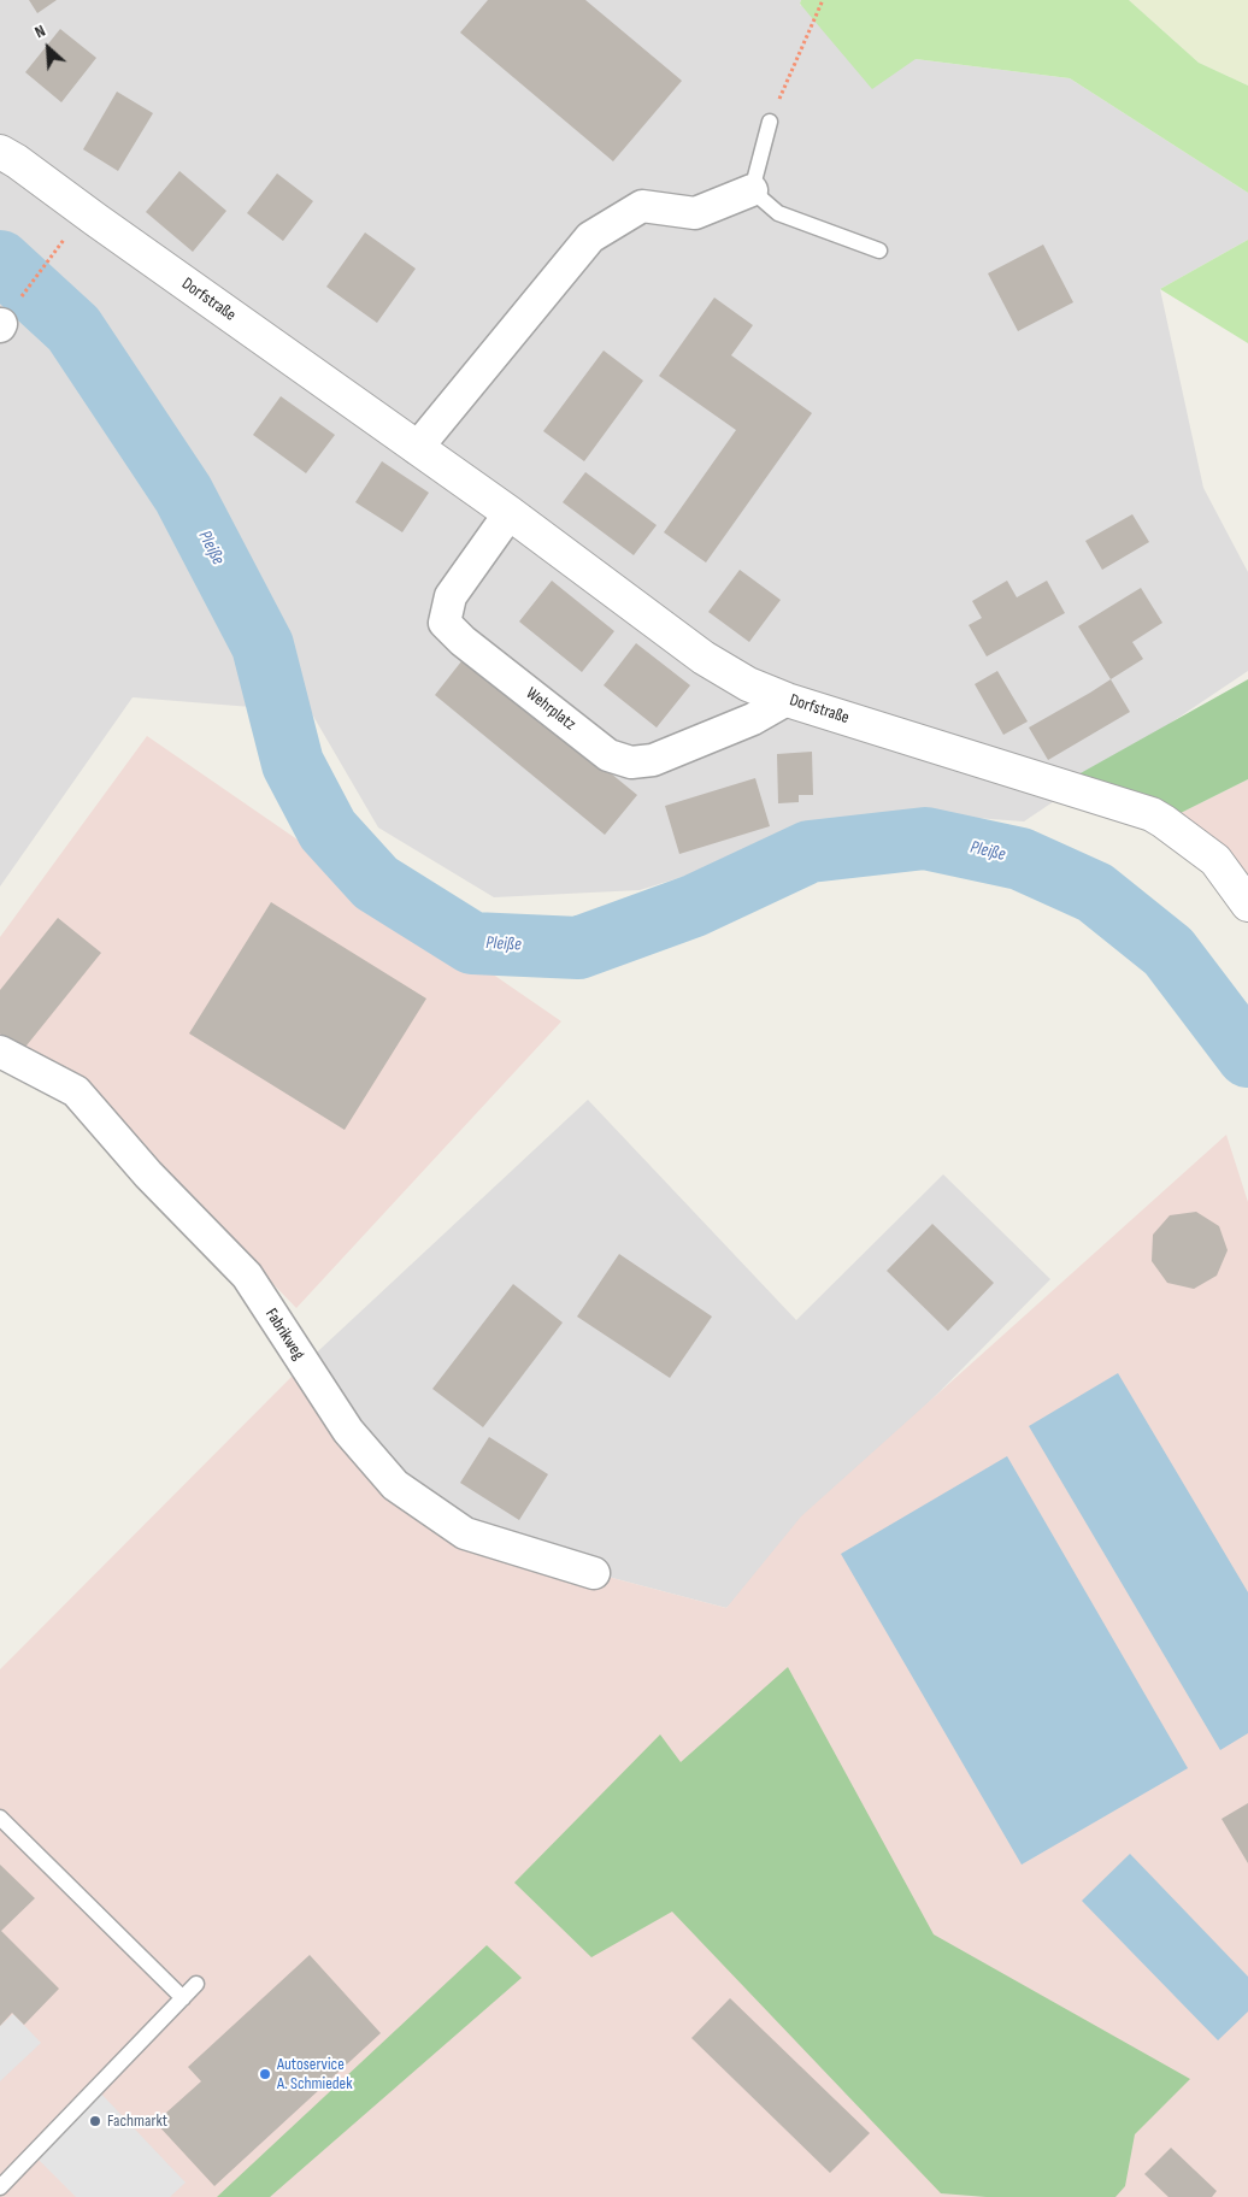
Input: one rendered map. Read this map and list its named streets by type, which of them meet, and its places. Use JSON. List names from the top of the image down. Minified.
{"streets":{"street":["Dorfstraße","Wehrplatz","Fabrikweg"]},"crossings":[["Dorfstraße","Wehrplatz"]],"water":["Pleiße"],"places":["Autoservice A. Schmiedek","Fachmarkt"],"north":"top left"}
